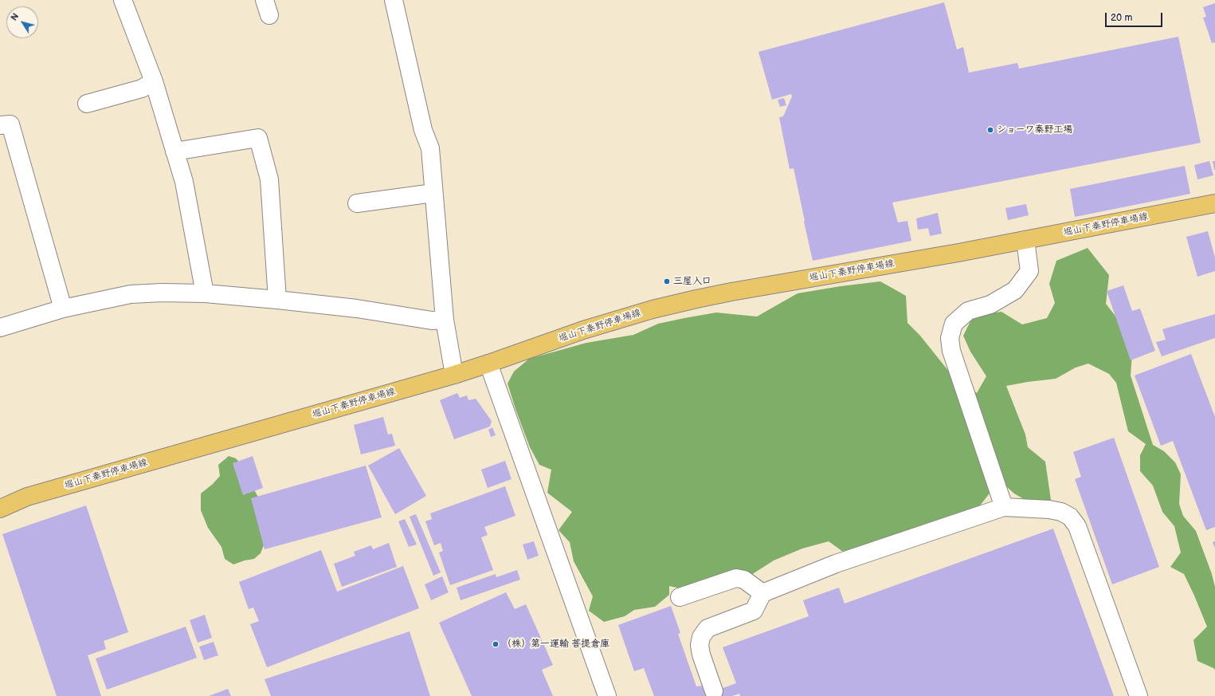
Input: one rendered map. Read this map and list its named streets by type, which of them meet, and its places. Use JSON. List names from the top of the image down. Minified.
{"streets":{"main road":["堀山下秦野停車場線"]},"places":["ショーワ秦野工場","三屋入口","（株）第一運輸 菩提倉庫"],"scale_bar":"20 m","north":"top left"}
